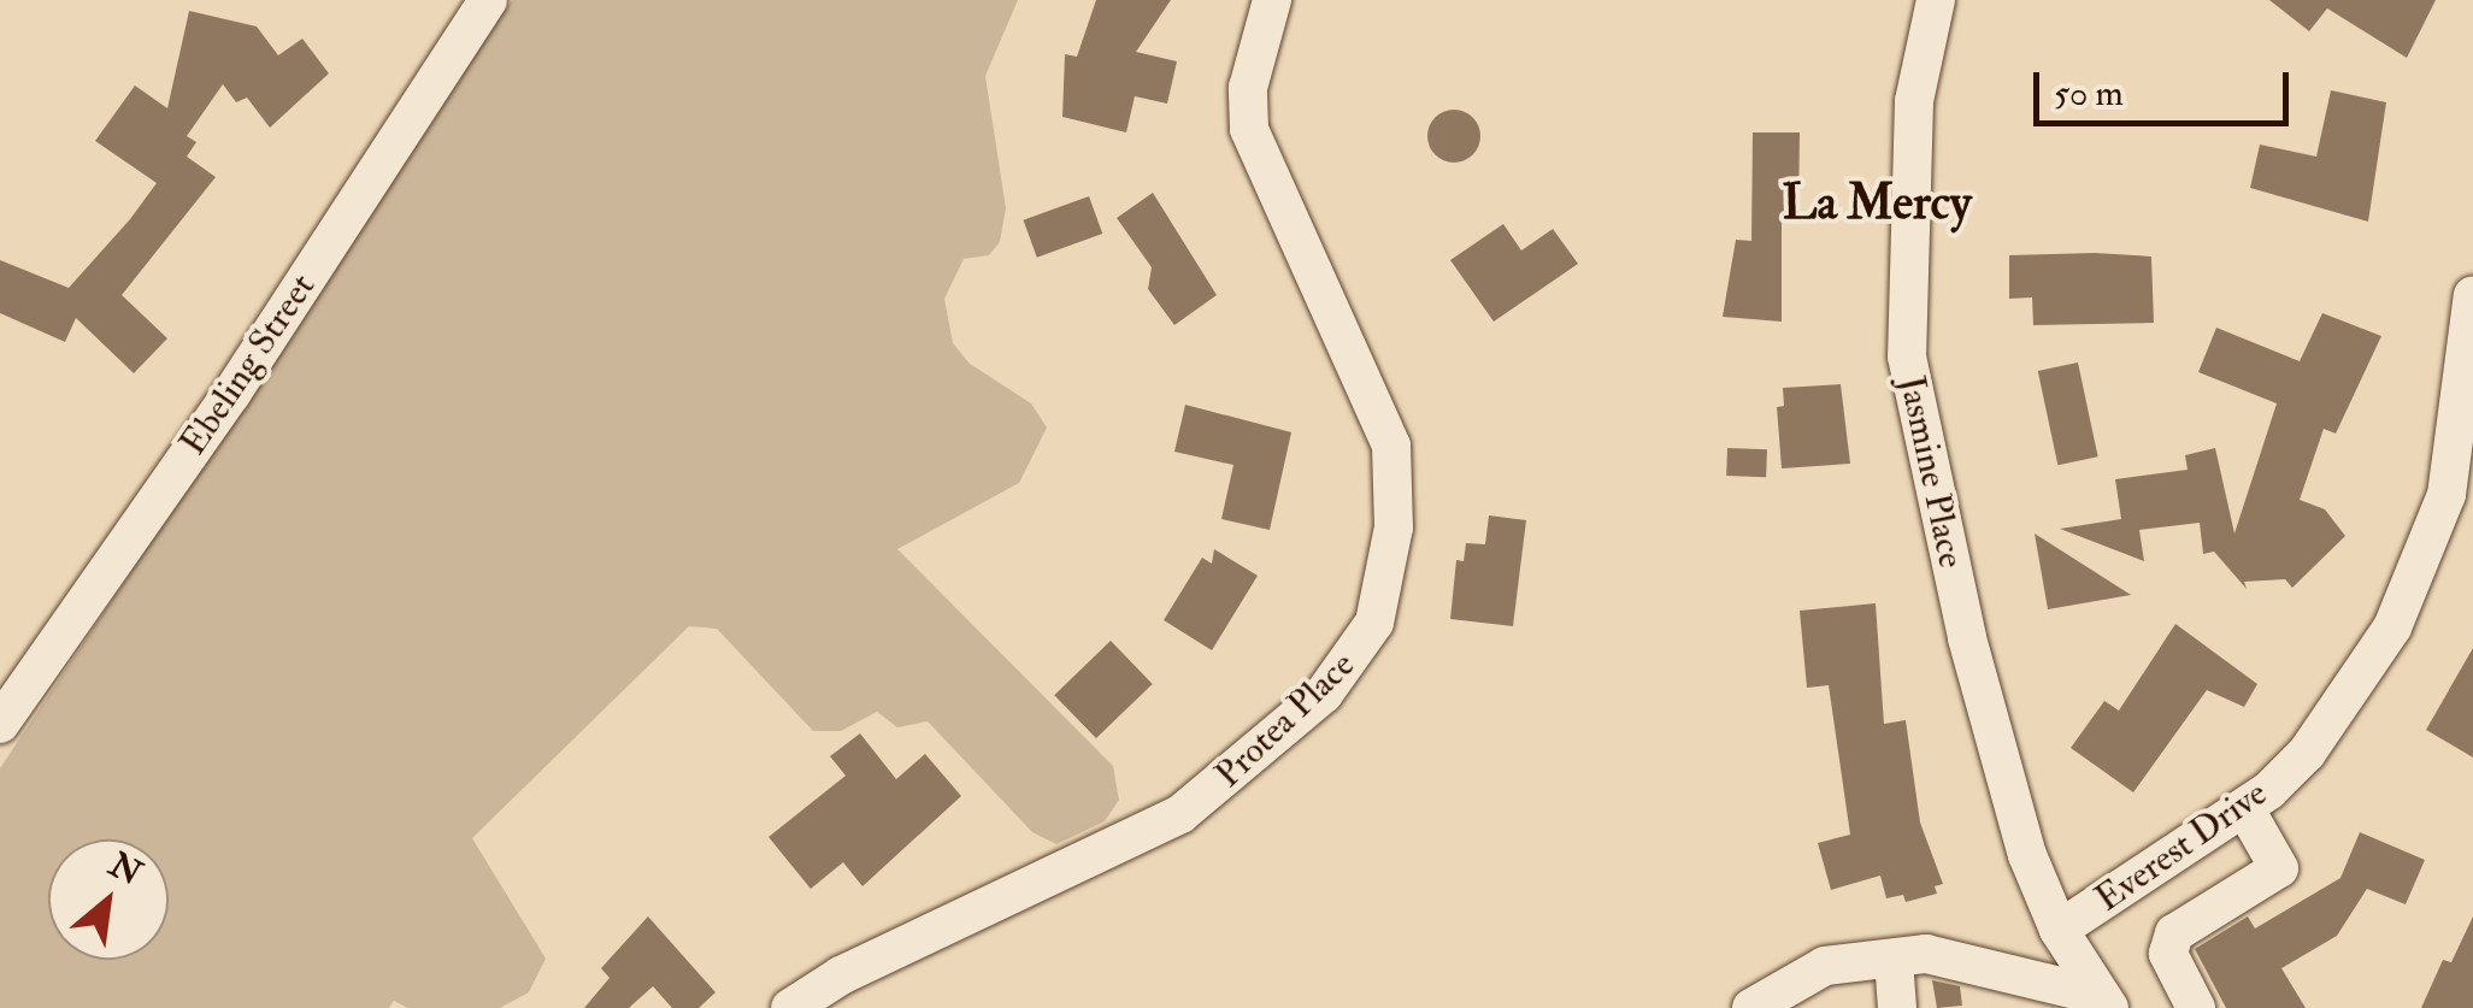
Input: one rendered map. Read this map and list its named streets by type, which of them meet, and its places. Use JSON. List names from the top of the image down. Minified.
{"streets":{"street":["Ebeling Street","Jasmine Place","Protea Place","Everest Drive"]},"crossings":[["Jasmine Place","Everest Drive"]],"districts":["La Mercy"],"scale_bar":"50 m","north":"top right"}
